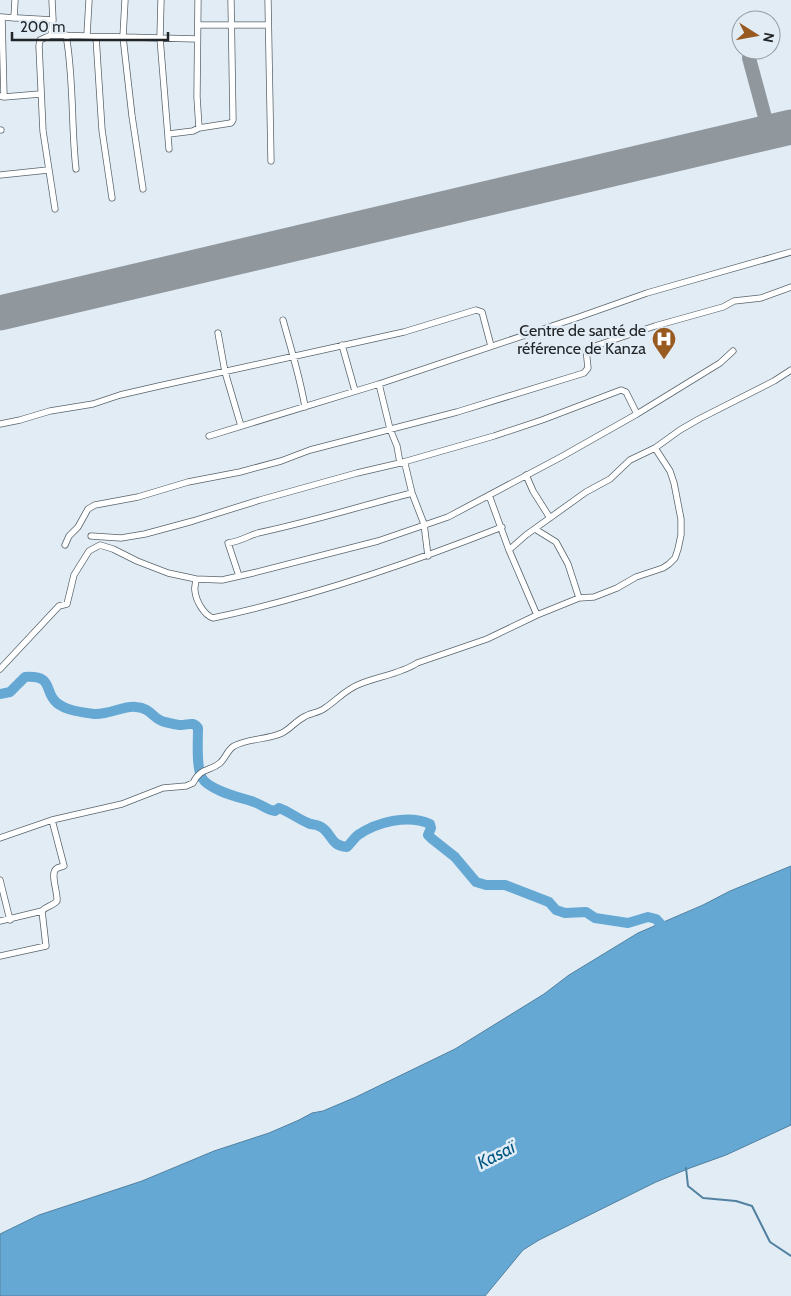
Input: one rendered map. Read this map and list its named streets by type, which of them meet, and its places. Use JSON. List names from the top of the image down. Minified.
{"water":["Kasaï"],"places":{"hospital":["Centre de santé de référence de Kanza"]},"scale_bar":"200 m","north":"right"}
